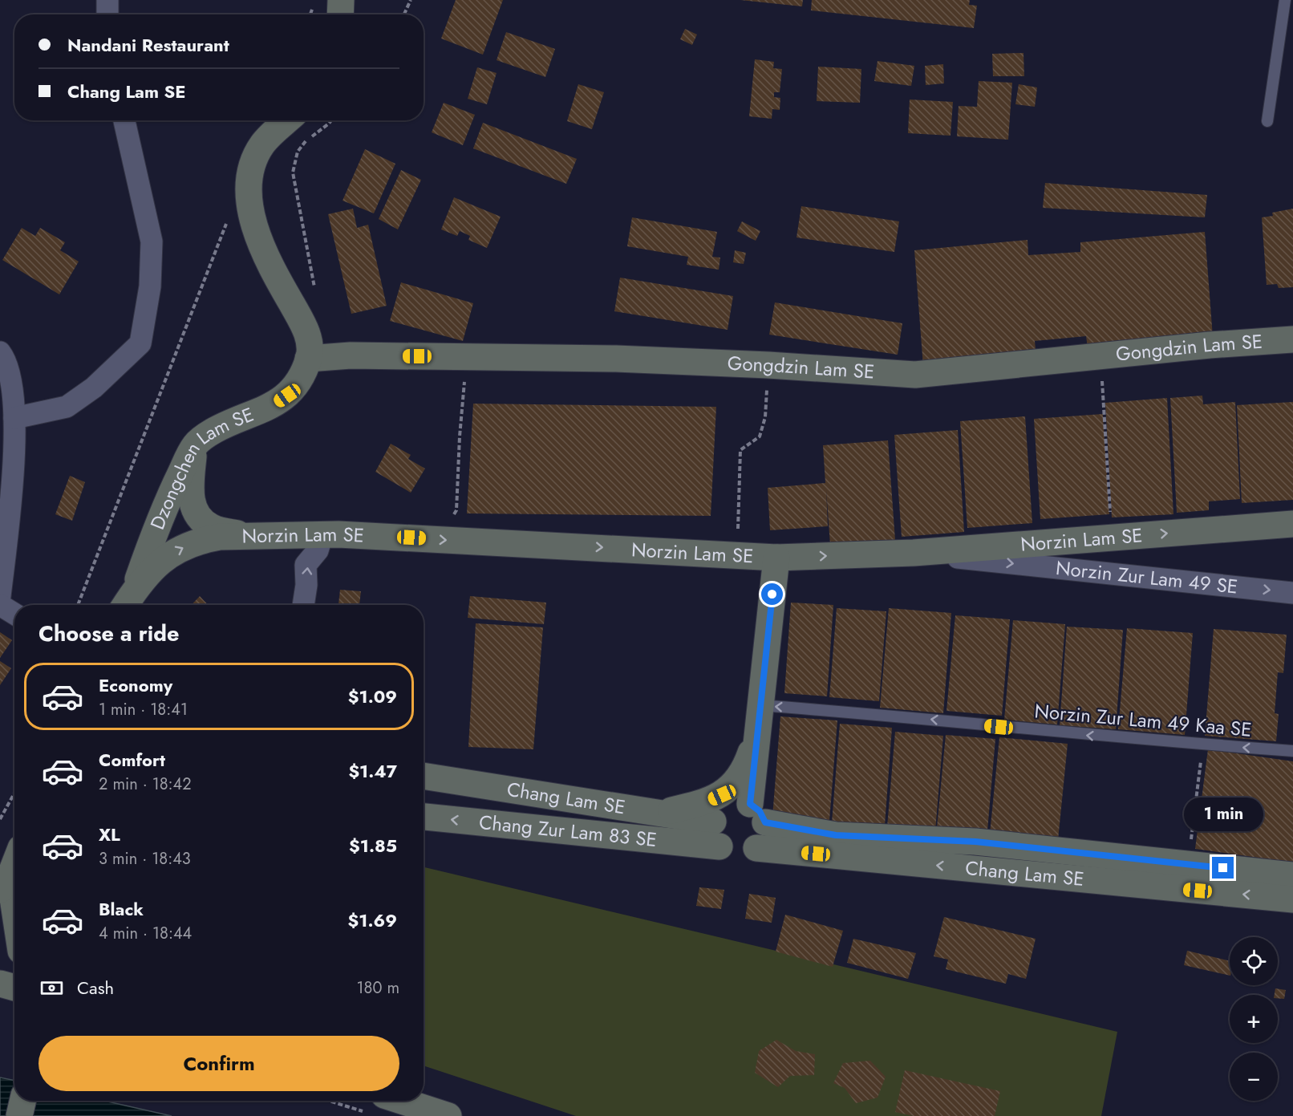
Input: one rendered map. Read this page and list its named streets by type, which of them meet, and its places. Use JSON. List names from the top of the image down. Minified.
{"streets":{"main road":["Gongdzin Lam SE","Dzongchen Lam SE","Norzin Lam SE","Chang Lam SE","Chang Zur Lam 83 SE"],"street":["Norzin Zur Lam 49 SE"],"lane":["Norzin Zur Lam 49 Kaa SE"]},"crossings":[["Gongdzin Lam SE","Dzongchen Lam SE"],["Dzongchen Lam SE","Norzin Lam SE"],["Norzin Lam SE","Norzin Zur Lam 49 SE"],["Chang Lam SE","Chang Zur Lam 83 SE"]],"one_way":["Norzin Lam SE","Norzin Zur Lam 49 SE","Norzin Zur Lam 49 Kaa SE","Chang Zur Lam 83 SE"],"page":{"banner":["Nandani Restaurant","Chang Lam SE"],"heading":"Choose a ride","list":[{"name":"Economy","note":"1 min · 18:41","value":"$1.09"},{"name":"Comfort","note":"2 min · 18:42","value":"$1.47"},{"name":"XL","note":"3 min · 18:43","value":"$1.85"},{"name":"Black","note":"4 min · 18:44","value":"$1.69"}],"bubble":"1 min","map_buttons":["+","−"],"pay":["Cash","180 m"],"buttons":"Confirm"}}
